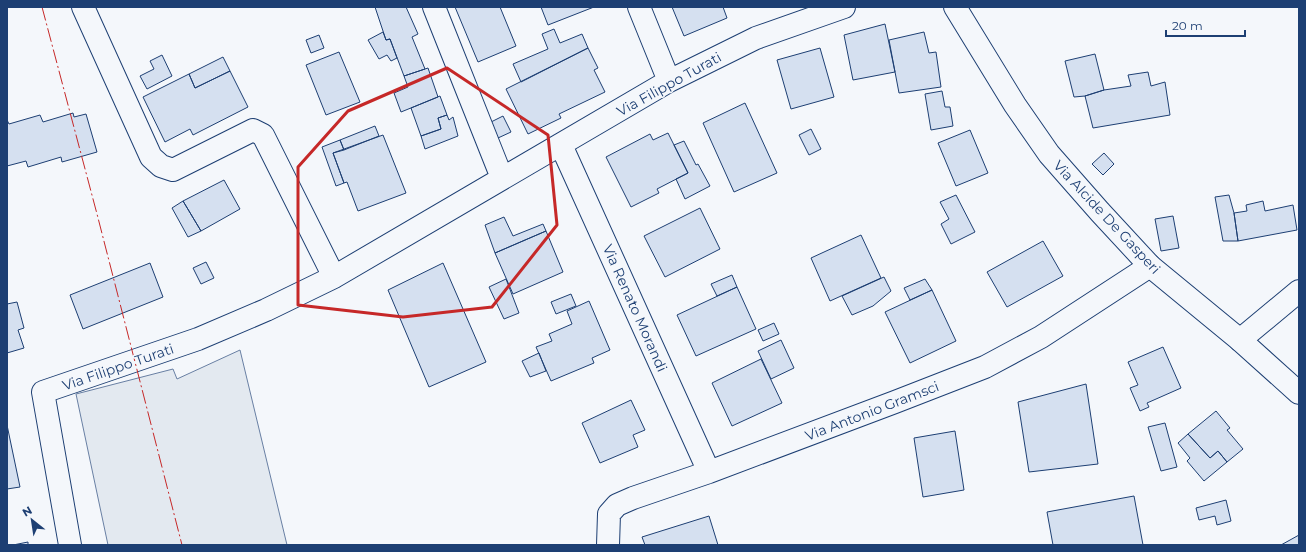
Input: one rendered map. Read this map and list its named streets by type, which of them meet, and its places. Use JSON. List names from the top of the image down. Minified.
{"streets":{"street":["Via Filippo Turati","Via Alcide De Gasperi","Via Renato Morandi","Via Antonio Gramsci"]},"crossings":[["Via Filippo Turati","Via Renato Morandi"],["Via Alcide De Gasperi","Via Antonio Gramsci"],["Via Renato Morandi","Via Antonio Gramsci"]],"scale_bar":"20 m","north":"top left"}
